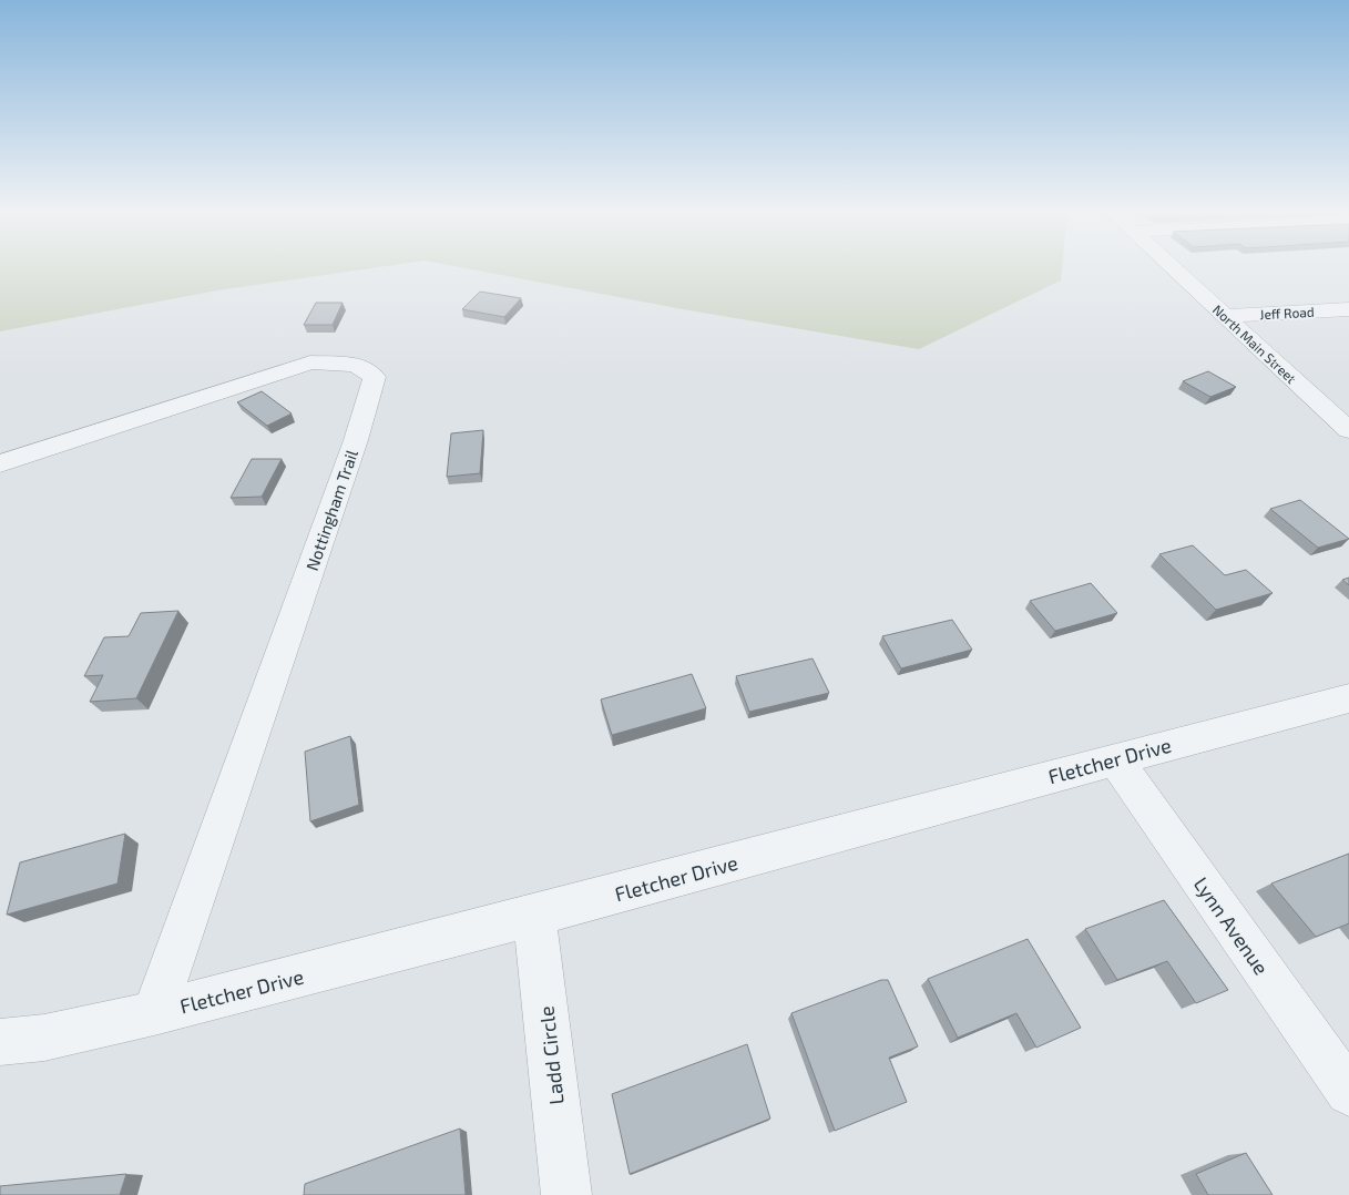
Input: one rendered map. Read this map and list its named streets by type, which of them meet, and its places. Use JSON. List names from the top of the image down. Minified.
{"streets":{"street":["Jeff Road","North Main Street","Nottingham Trail","Fletcher Drive","Lynn Avenue","Ladd Circle"]},"crossings":[["Jeff Road","North Main Street"],["Nottingham Trail","Fletcher Drive"],["Fletcher Drive","Lynn Avenue"],["Fletcher Drive","Ladd Circle"]]}
